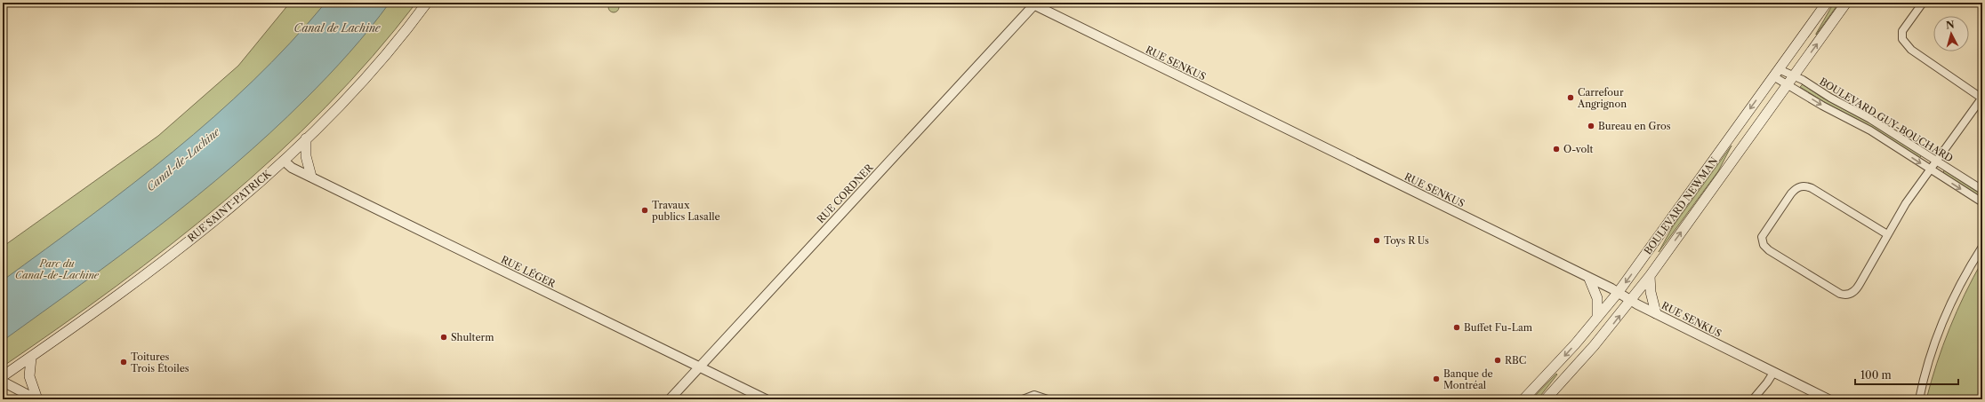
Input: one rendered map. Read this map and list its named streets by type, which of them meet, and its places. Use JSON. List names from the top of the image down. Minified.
{"streets":{"main road":["RUE SAINT-PATRICK","BOULEVARD NEWMAN"],"street":["RUE SENKUS","BOULEVARD GUY-BOUCHARD","RUE CORDNER","RUE LÉGER"]},"crossings":[["RUE SENKUS","RUE CORDNER"],["RUE SENKUS","BOULEVARD NEWMAN"],["BOULEVARD GUY-BOUCHARD","BOULEVARD NEWMAN"],["RUE CORDNER","RUE LÉGER"],["RUE SAINT-PATRICK","RUE LÉGER"]],"water":["Canal de Lachine","Canal-de-Lachine"],"parks":["Parc du Canal-de-Lachine"],"places":["Carrefour Angrignon","Bureau en Gros","O-volt","Travaux publics Lasalle","Toys R Us","Buffet Fu-Lam","Shulterm","RBC","Toitures Trois Étoiles","Banque de Montréal"],"scale_bar":"100 m","north":"top"}
